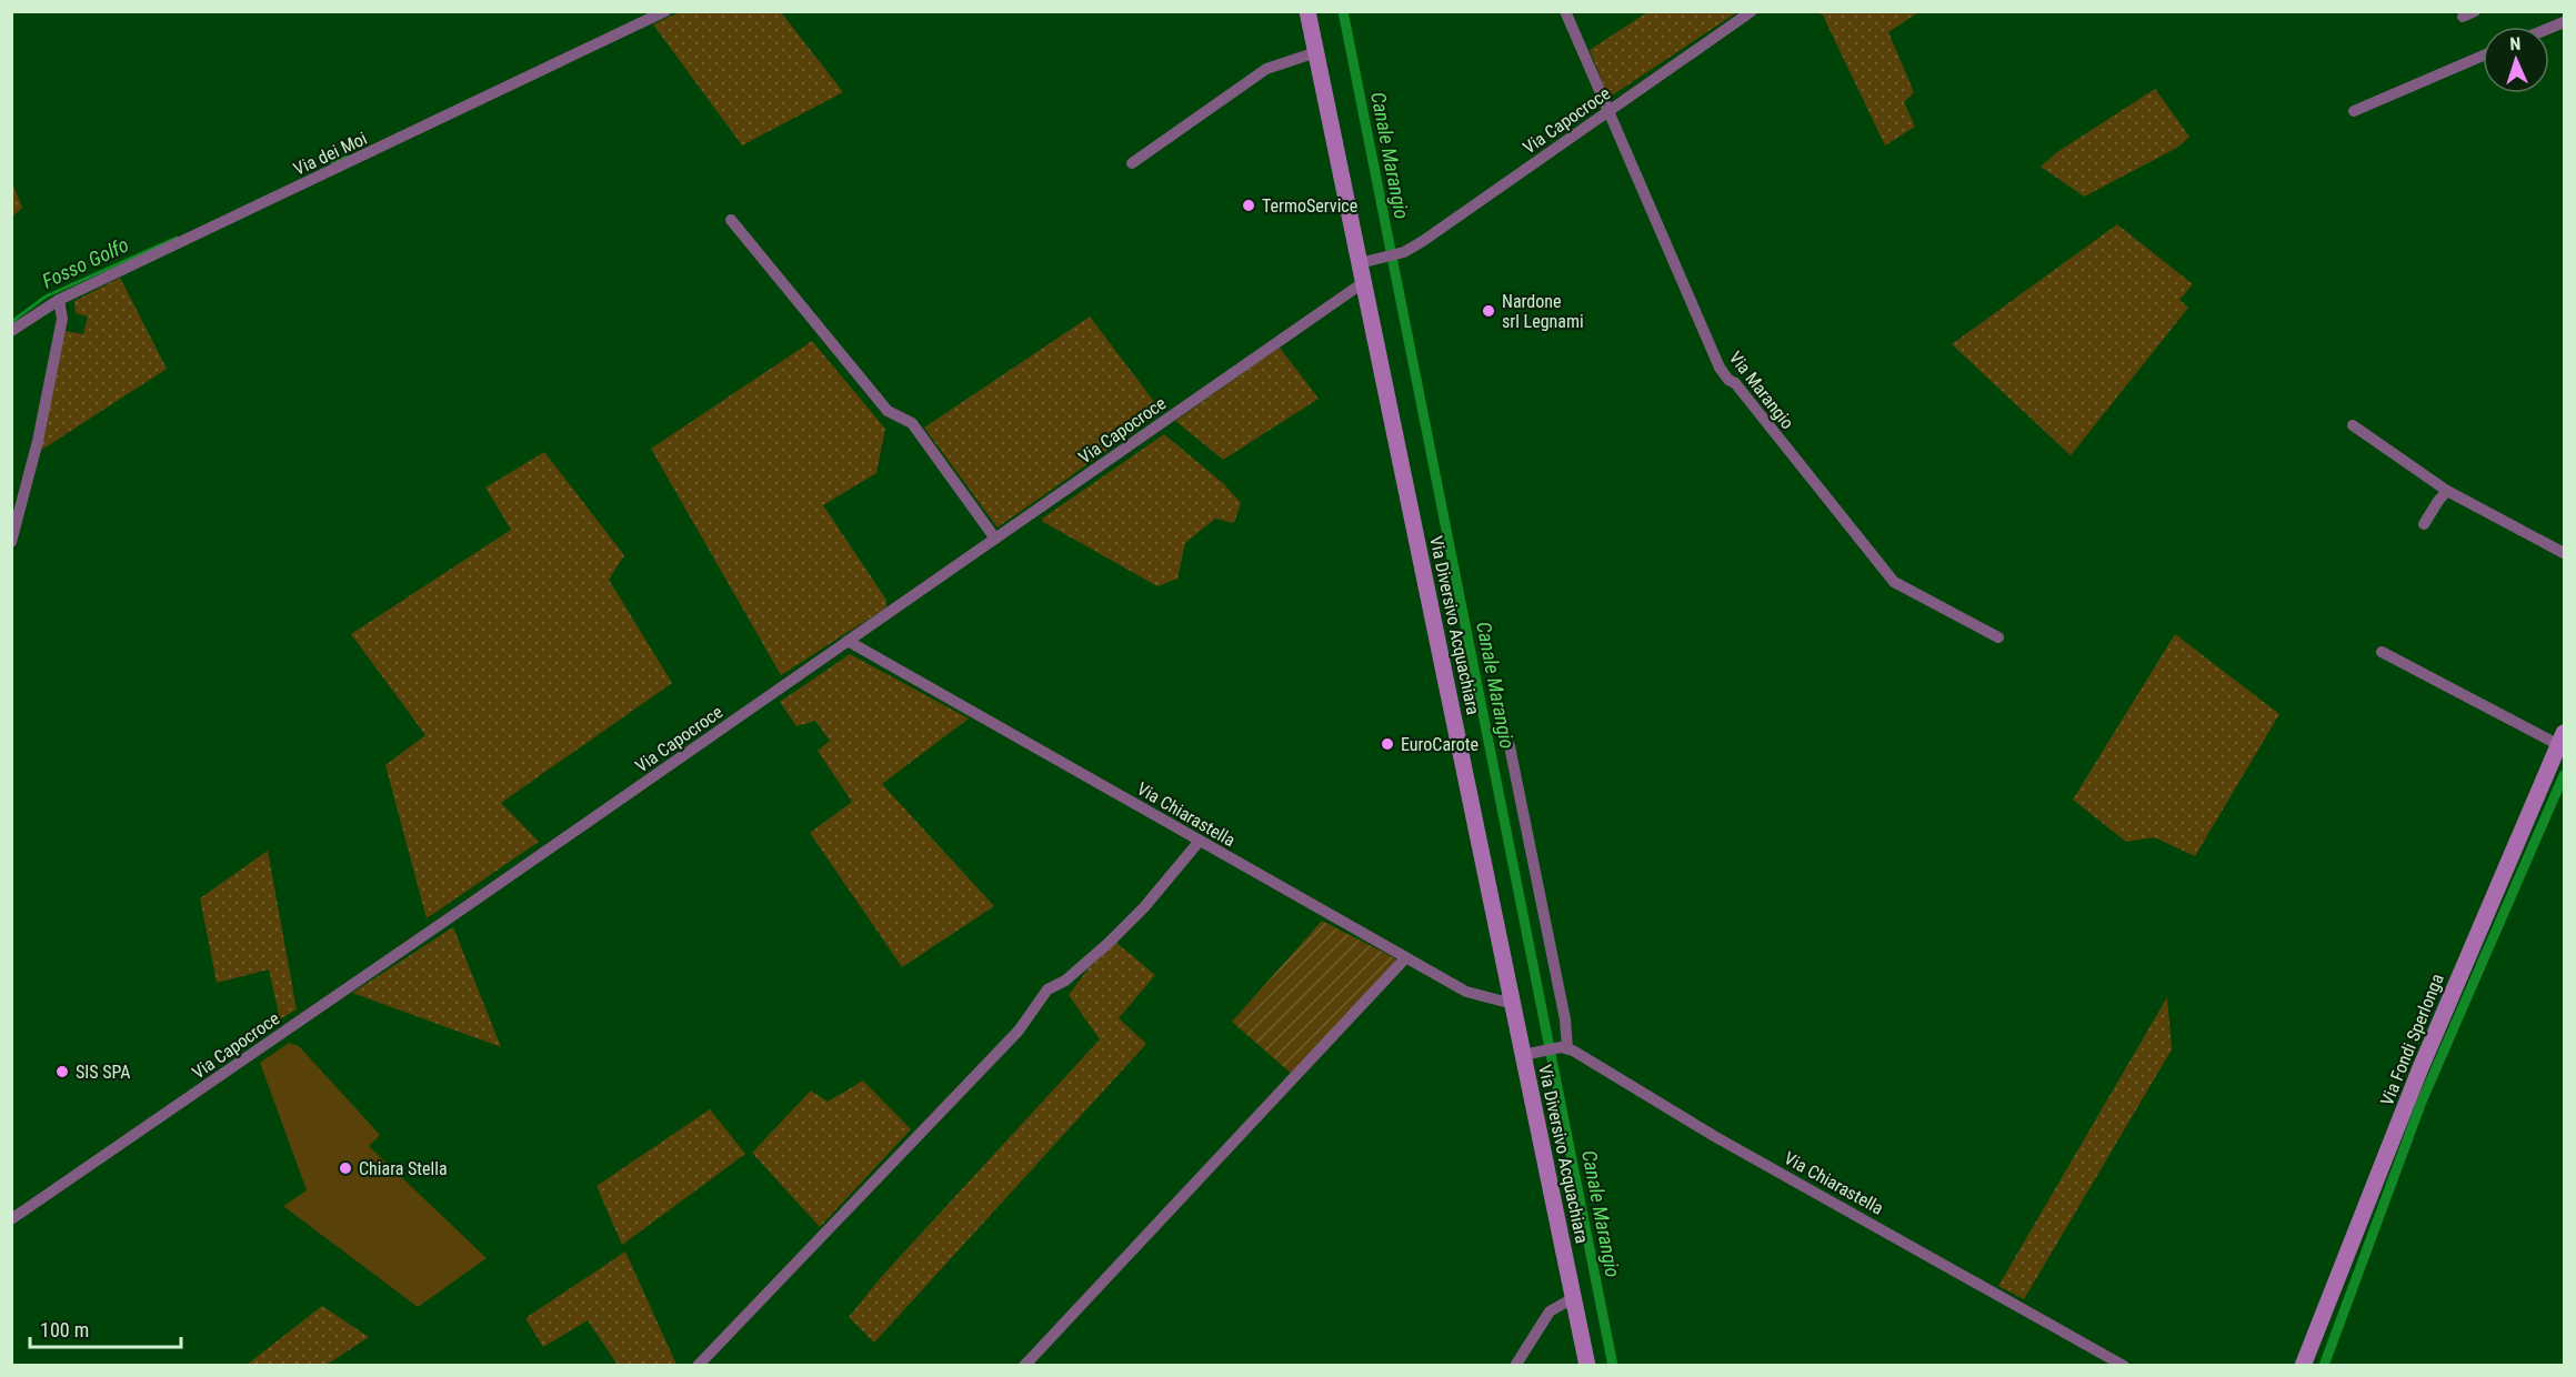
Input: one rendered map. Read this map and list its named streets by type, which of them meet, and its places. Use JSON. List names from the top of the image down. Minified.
{"streets":{"main road":["Via Diversivo Acquachiara","Via Fondi Sperlonga"],"street":["Via Capocroce","Via dei Moi","Via Marangio","Via Chiarastella"]},"crossings":[["Via Capocroce","Via Marangio"],["Via Capocroce","Via Diversivo Acquachiara"],["Via Capocroce","Via Chiarastella"],["Via Diversivo Acquachiara","Via Chiarastella"]],"water":["Canale Marangio","Fosso Golfo"],"places":["TermoService","Nardone srl Legnami","EuroCarote","SIS SPA","Chiara Stella"],"scale_bar":"100 m","north":"top"}
